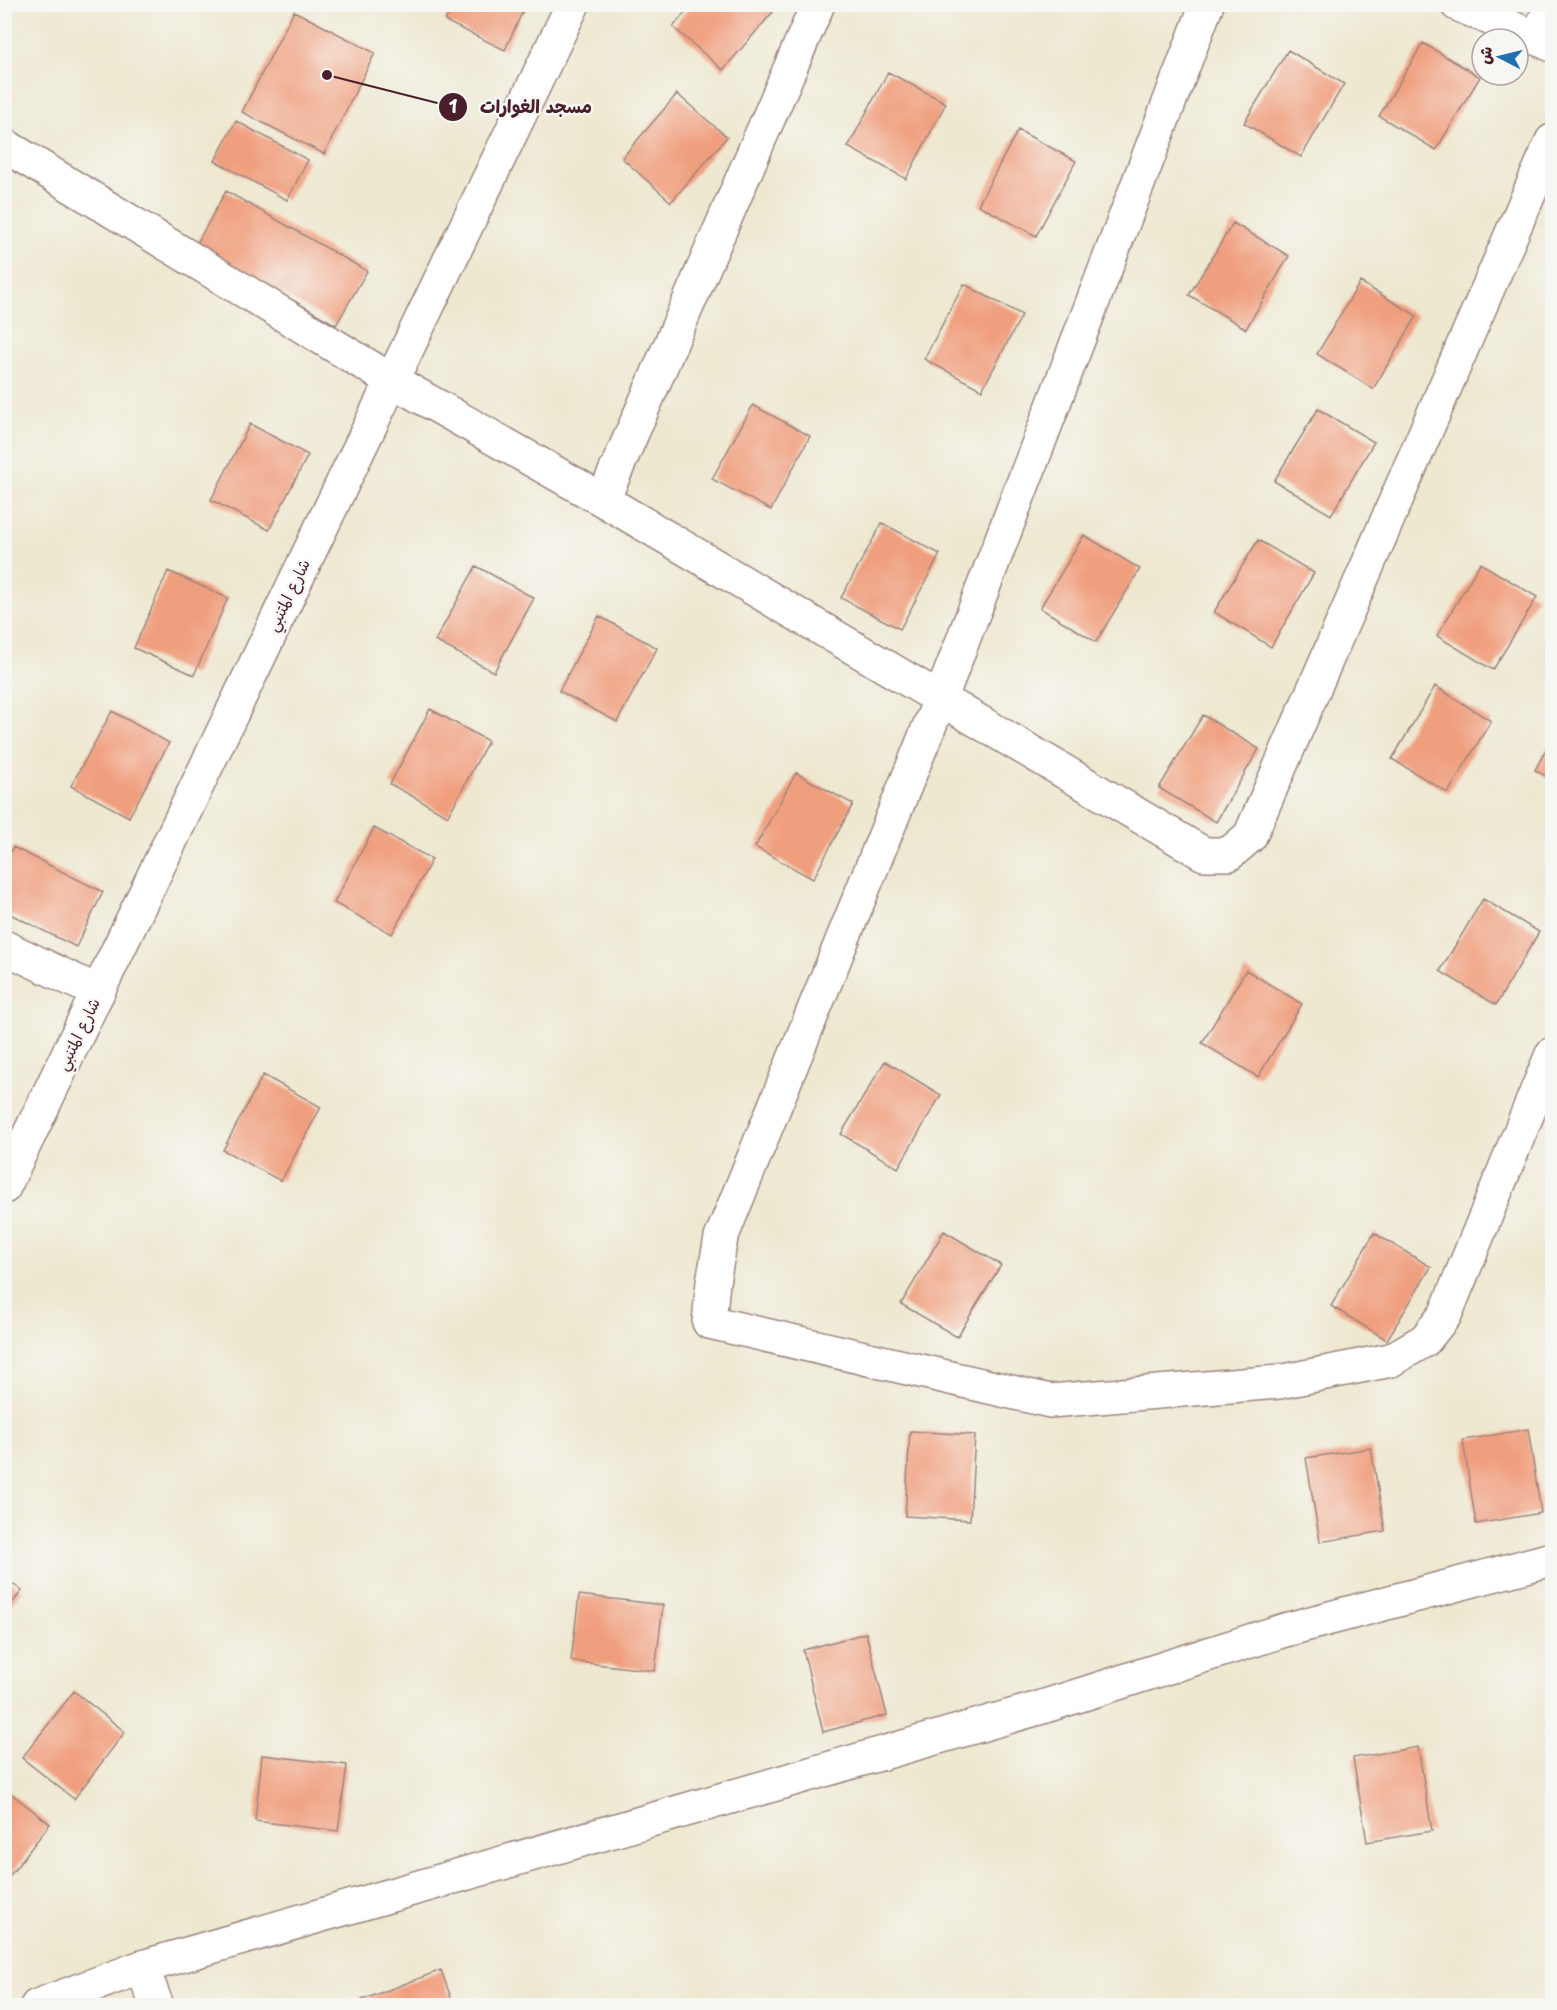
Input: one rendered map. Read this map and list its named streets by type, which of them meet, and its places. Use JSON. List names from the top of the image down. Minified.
{"streets":{"street":["شارع المتنبي"]},"places":["مسجد الغوارات"],"north":"left"}
